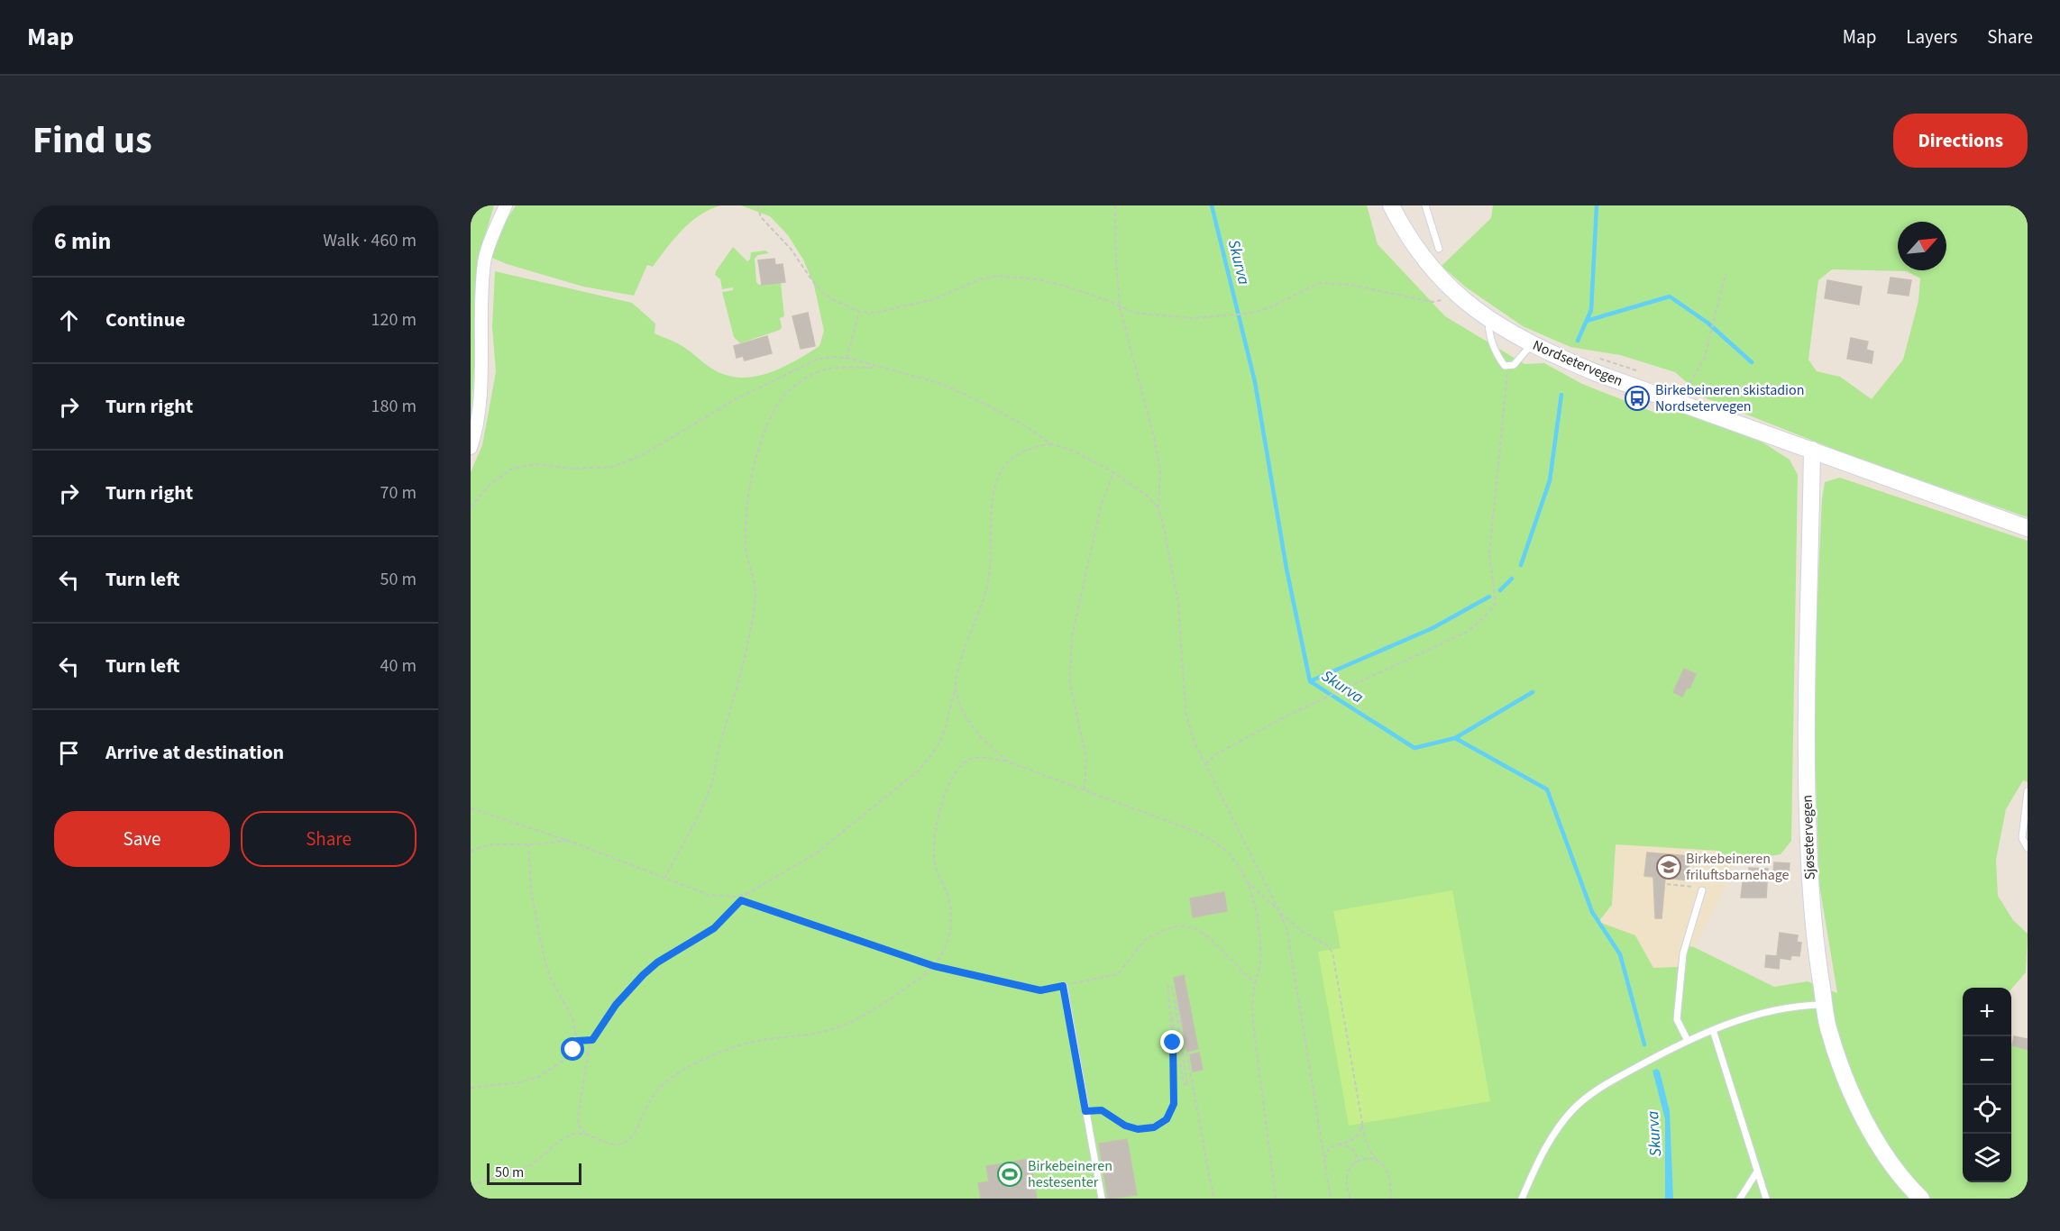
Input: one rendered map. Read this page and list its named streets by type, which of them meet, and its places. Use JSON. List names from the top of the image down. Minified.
{"streets":{"street":["Nordsetervegen","Sjøsetervegen"]},"crossings":[["Nordsetervegen","Sjøsetervegen"]],"water":["Skurva"],"places":{"bus stop":["Birkebeineren skistadion Nordsetervegen"],"school or university":["Birkebeineren friluftsbarnehage"],"sports":["Birkebeineren hestesenter"]},"scale_bar":"50 m","north":"top right","page":{"header":"Map","nav":["Map","Layers","Share"],"title":"Find us","buttons":["Directions",["Save","Share"]],"heading":["6 min","Walk · 460 m"],"list":[["Continue","120 m"],["Turn right","180 m"],["Turn right","70 m"],["Turn left","50 m"],["Turn left","40 m"],"Arrive at destination"],"map_buttons":["+","−"],"scale":"50 m"}}
